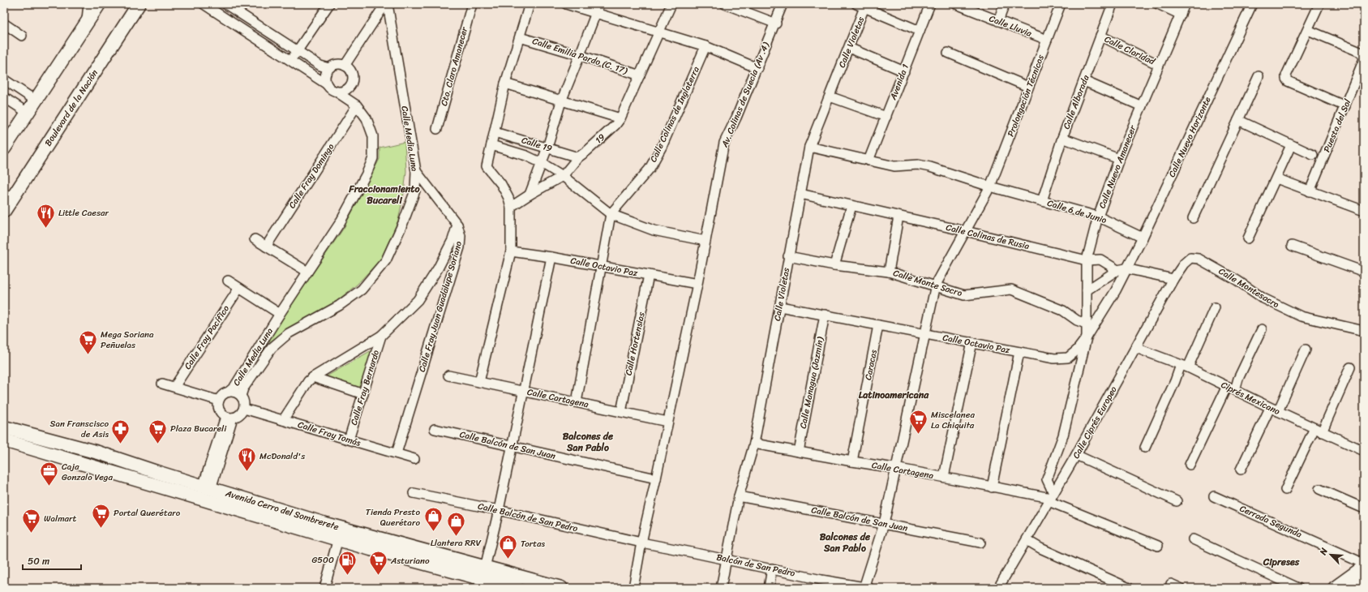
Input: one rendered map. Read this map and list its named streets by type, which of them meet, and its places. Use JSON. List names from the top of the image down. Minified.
{"streets":{"main road":["Boulevard de la Nación","Avenida Cerro del Sombrerete"],"street":["Calle Lluvia","Calle Violetas","Calle Claridad","Calle Emilia Pardo (C. 17)","Cto. Claro Amanecer","Avenida 1","Av. Colinas de Suecia (Av .4)","Prolongación Técnicos","Calle Alborada","Calle Colinas de Inglaterra","Puesta del Sol","Calle Nuevo Horizonte","Calle Media Luna","19","Calle 19","Calle Nuevo Amanecer","Calle Fray Domingo","Calle 6 de Junio","Calle Colinas de Rusia","Calle Octavio Paz","Calle Monte Sacro","Calle Montesacro","Calle Fray Juan Guadalupe Soriano","Calle Fray Pacífico","Calle Hortensias","Caracas","Calle Managua (Jazmín)","Calle Fray Bernardo","Calle Cartagena","Ciprés Mexicano","Calle Ciprés Europeo","Calle Fray Tomás","Calle Balcón de San Juan","Calle Balcón de San Pedro","Cerrada Segunda","Balcón de San Pedro"]},"crossings":[["Calle Lluvia","Prolongación Técnicos"],["Calle Violetas","Calle 6 de Junio"],["Calle Violetas","Calle Colinas de Rusia"],["Calle Violetas","Calle Octavio Paz"],["Calle Violetas","Calle Monte Sacro"],["Calle Violetas","Calle Cartagena"],["Calle Violetas","Calle Balcón de San Juan"],["Calle Violetas","Balcón de San Pedro"],["Calle Claridad","Calle Alborada"],["Calle Claridad","Calle Nuevo Amanecer"],["Calle Emilia Pardo (C. 17)","19"],["Avenida 1","Calle 6 de Junio"],["Av. Colinas de Suecia (Av .4)","Calle Octavio Paz"],["Av. Colinas de Suecia (Av .4)","Calle Cartagena"],["Av. Colinas de Suecia (Av .4)","Calle Balcón de San Juan"],["Av. Colinas de Suecia (Av .4)","Calle Balcón de San Pedro"],["Av. Colinas de Suecia (Av .4)","Balcón de San Pedro"],["Prolongación Técnicos","Calle 6 de Junio"],["Prolongación Técnicos","Calle Colinas de Rusia"],["Prolongación Técnicos","Calle Octavio Paz"],["Prolongación Técnicos","Calle Monte Sacro"],["Prolongación Técnicos","Calle Cartagena"],["Prolongación Técnicos","Calle Balcón de San Juan"],["Prolongación Técnicos","Balcón de San Pedro"],["Calle Alborada","Calle 6 de Junio"],["Calle Colinas de Inglaterra","Calle Octavio Paz"],["Calle Colinas de Inglaterra","Calle Cartagena"],["Calle Nuevo Horizonte","Calle 6 de Junio"],["Calle Nuevo Horizonte","Calle Colinas de Rusia"],["Calle Nuevo Horizonte","Calle Octavio Paz"],["Calle Media Luna","Calle Fray Domingo"],["Calle Media Luna","Calle Fray Juan Guadalupe Soriano"],["Calle Media Luna","Calle Fray Tomás"],["19","Calle 19"],["Calle Nuevo Amanecer","Calle 6 de Junio"],["Calle Nuevo Amanecer","Calle Colinas de Rusia"],["Calle Nuevo Amanecer","Calle Octavio Paz"],["Calle Nuevo Amanecer","Calle Monte Sacro"],["Calle Colinas de Rusia","Calle Octavio Paz"],["Calle Colinas de Rusia","Calle Ciprés Europeo"],["Calle Octavio Paz","Calle Hortensias"],["Calle Octavio Paz","Caracas"],["Calle Octavio Paz","Calle Managua (Jazmín)"],["Calle Montesacro","Calle Ciprés Europeo"],["Calle Fray Juan Guadalupe Soriano","Calle Fray Tomás"],["Calle Hortensias","Calle Cartagena"],["Caracas","Calle Cartagena"],["Calle Managua (Jazmín)","Calle Cartagena"],["Calle Fray Bernardo","Calle Fray Tomás"],["Calle Cartagena","Calle Ciprés Europeo"],["Ciprés Mexicano","Calle Ciprés Europeo"],["Calle Balcón de San Pedro","Balcón de San Pedro"]],"districts":["Fraccionamiento Bucareli","Latinoamericana","Balcones de San Pablo","Balcones de San Pablo","Cipreses"],"places":{"restaurant":["Little Caesar","McDonald's"],"supermarket":["Mega Soriana Peñuelas","Miscelanea La Chiquita","Plaza Bucareli","Portal Querétaro","Walmart","Asturiano"],"pharmacy":["San Franscisco de Asis"],"office":["Caja Gonzalo Vega"],"shop":["Tienda Presto Querétaro","Llantera RRV","Tortas"],"fuel station":["G500"]},"scale_bar":"50 m","north":"top left"}
